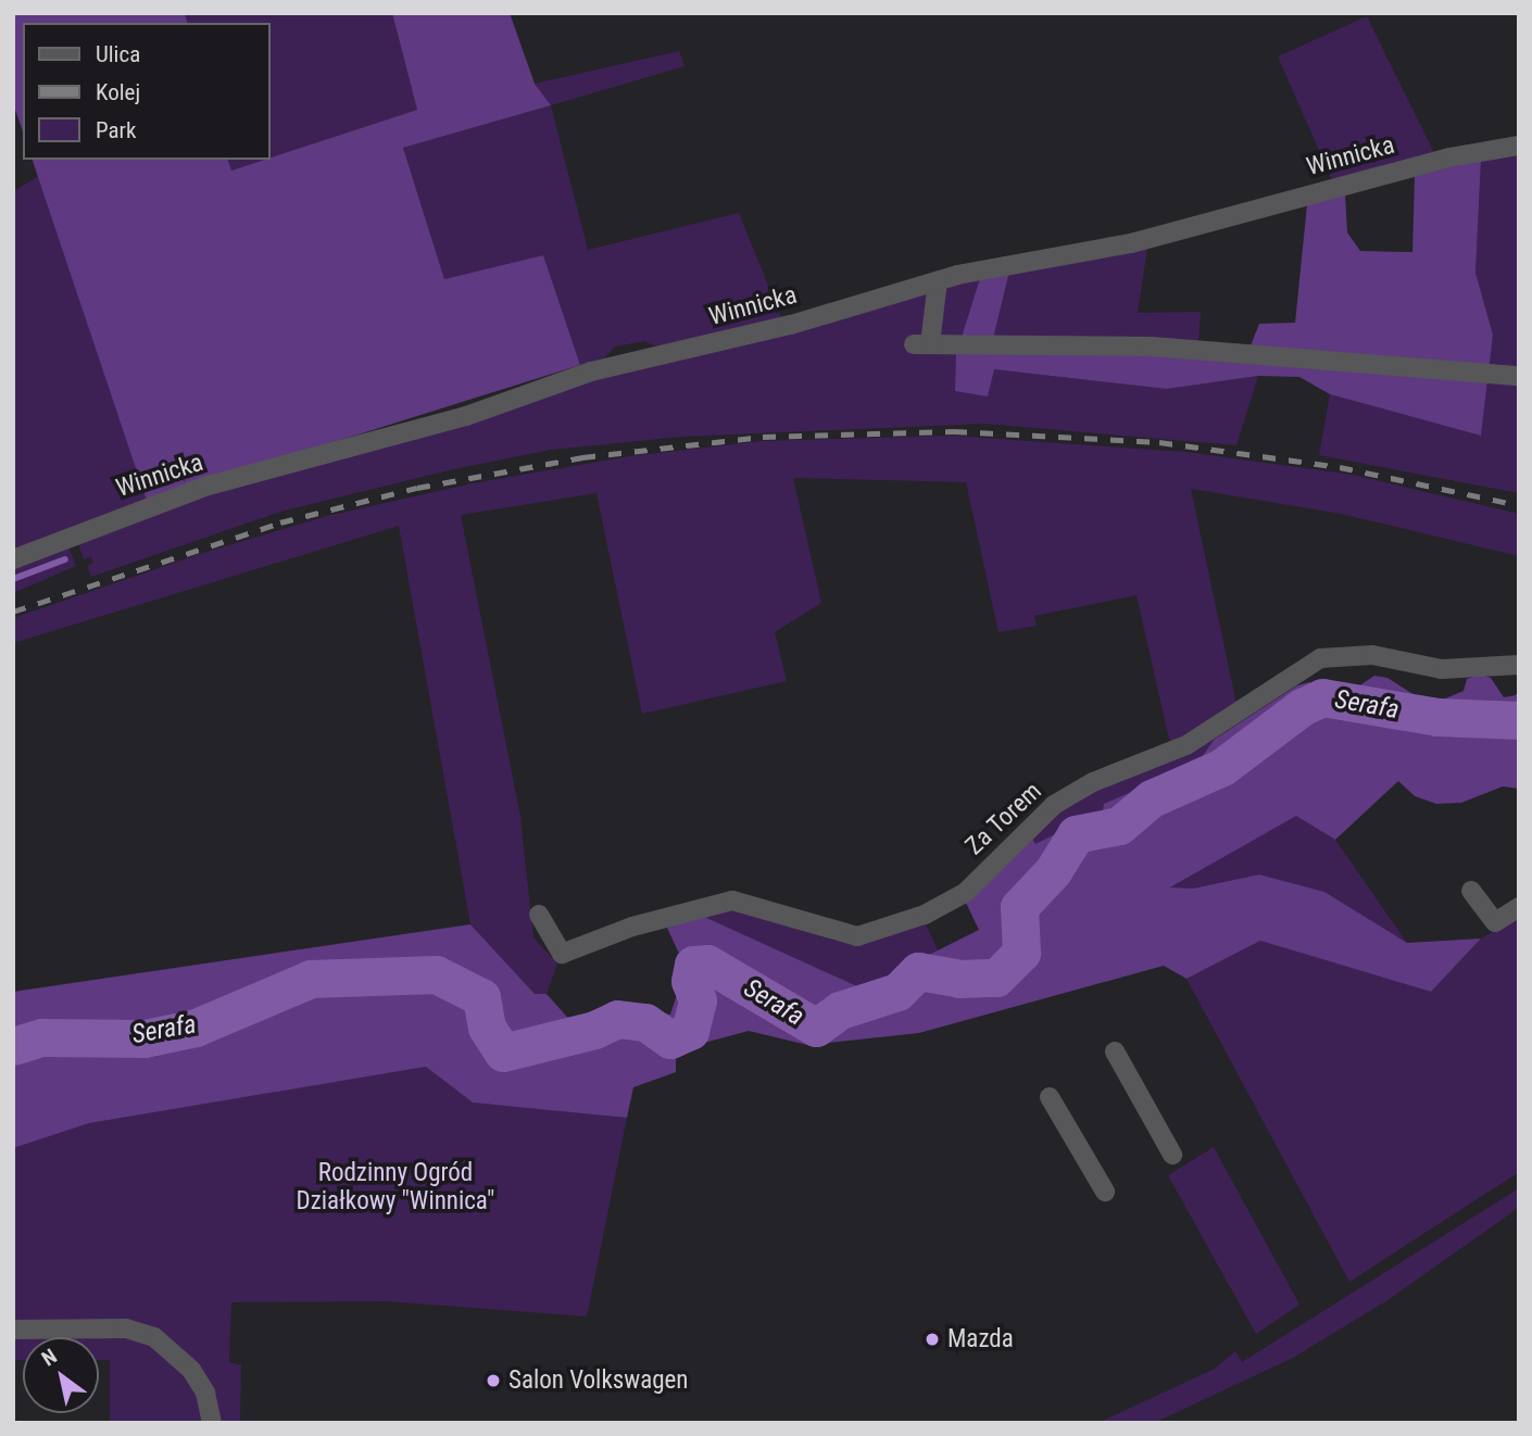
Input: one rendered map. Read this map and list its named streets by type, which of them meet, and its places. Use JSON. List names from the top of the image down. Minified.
{"streets":{"street":["Winnicka","Za Torem"]},"water":["Serafa"],"parks":["Rodzinny Ogród Działkowy \"Winnica\""],"places":["Mazda","Salon Volkswagen"],"legend":["Ulica","Kolej","Park"],"north":"top left"}
